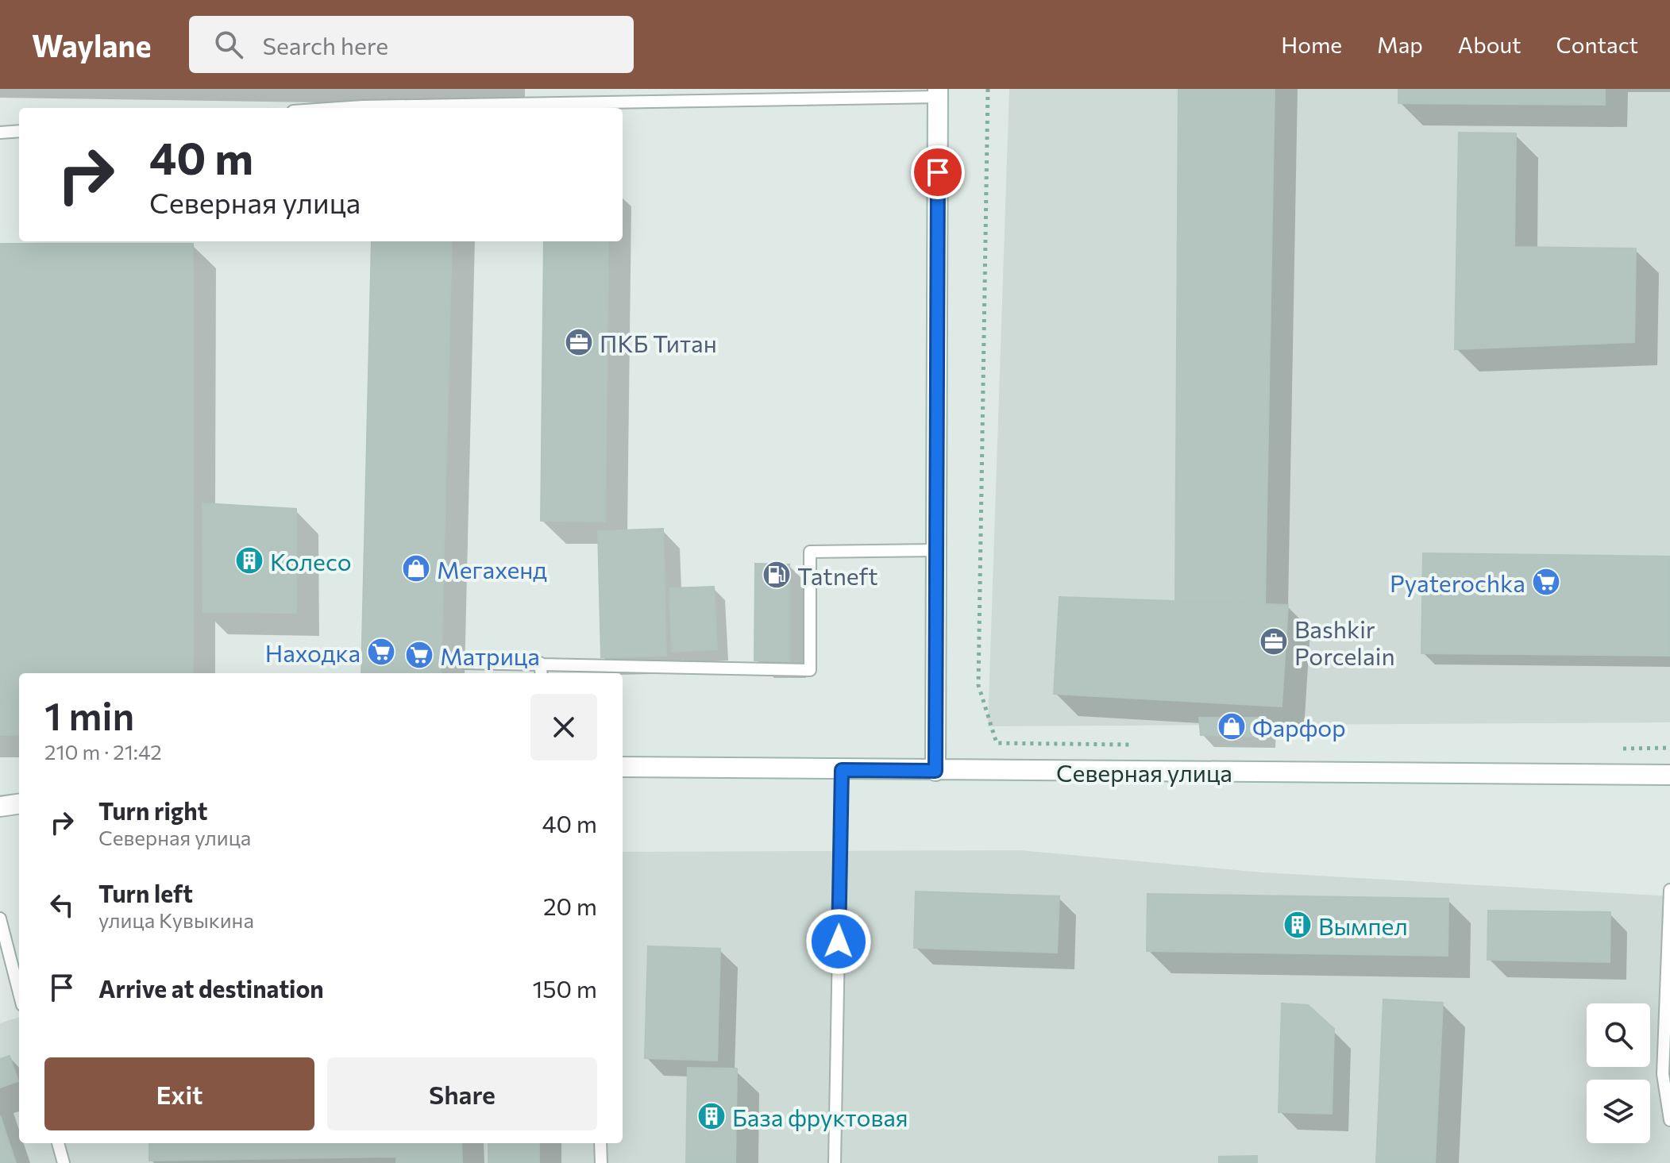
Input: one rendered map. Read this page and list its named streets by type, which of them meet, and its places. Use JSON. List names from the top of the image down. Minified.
{"streets":{"main road":["Северная улица"]},"places":{"office":["ПКБ Титан","Bashkir Porcelain"],"building":["Колесо","Вымпел","База фруктовая"],"shop":["Мегахенд","Фарфор"],"fuel station":["Tatneft"],"supermarket":["Pyaterochka","Находка","Матрица"]},"page":{"header":"Waylane","search":"Search here","nav":["Home","Map","About","Contact"],"turn":["40 m","Северная улица"],"heading":["1 min","210 m · 21:42"],"list":[{"name":"Turn right","note":"Северная улица","value":"40 m"},{"name":"Turn left","note":"улица Кувыкина","value":"20 m"},{"name":"Arrive at destination","value":"150 m"}],"buttons":["Exit","Share"]}}
